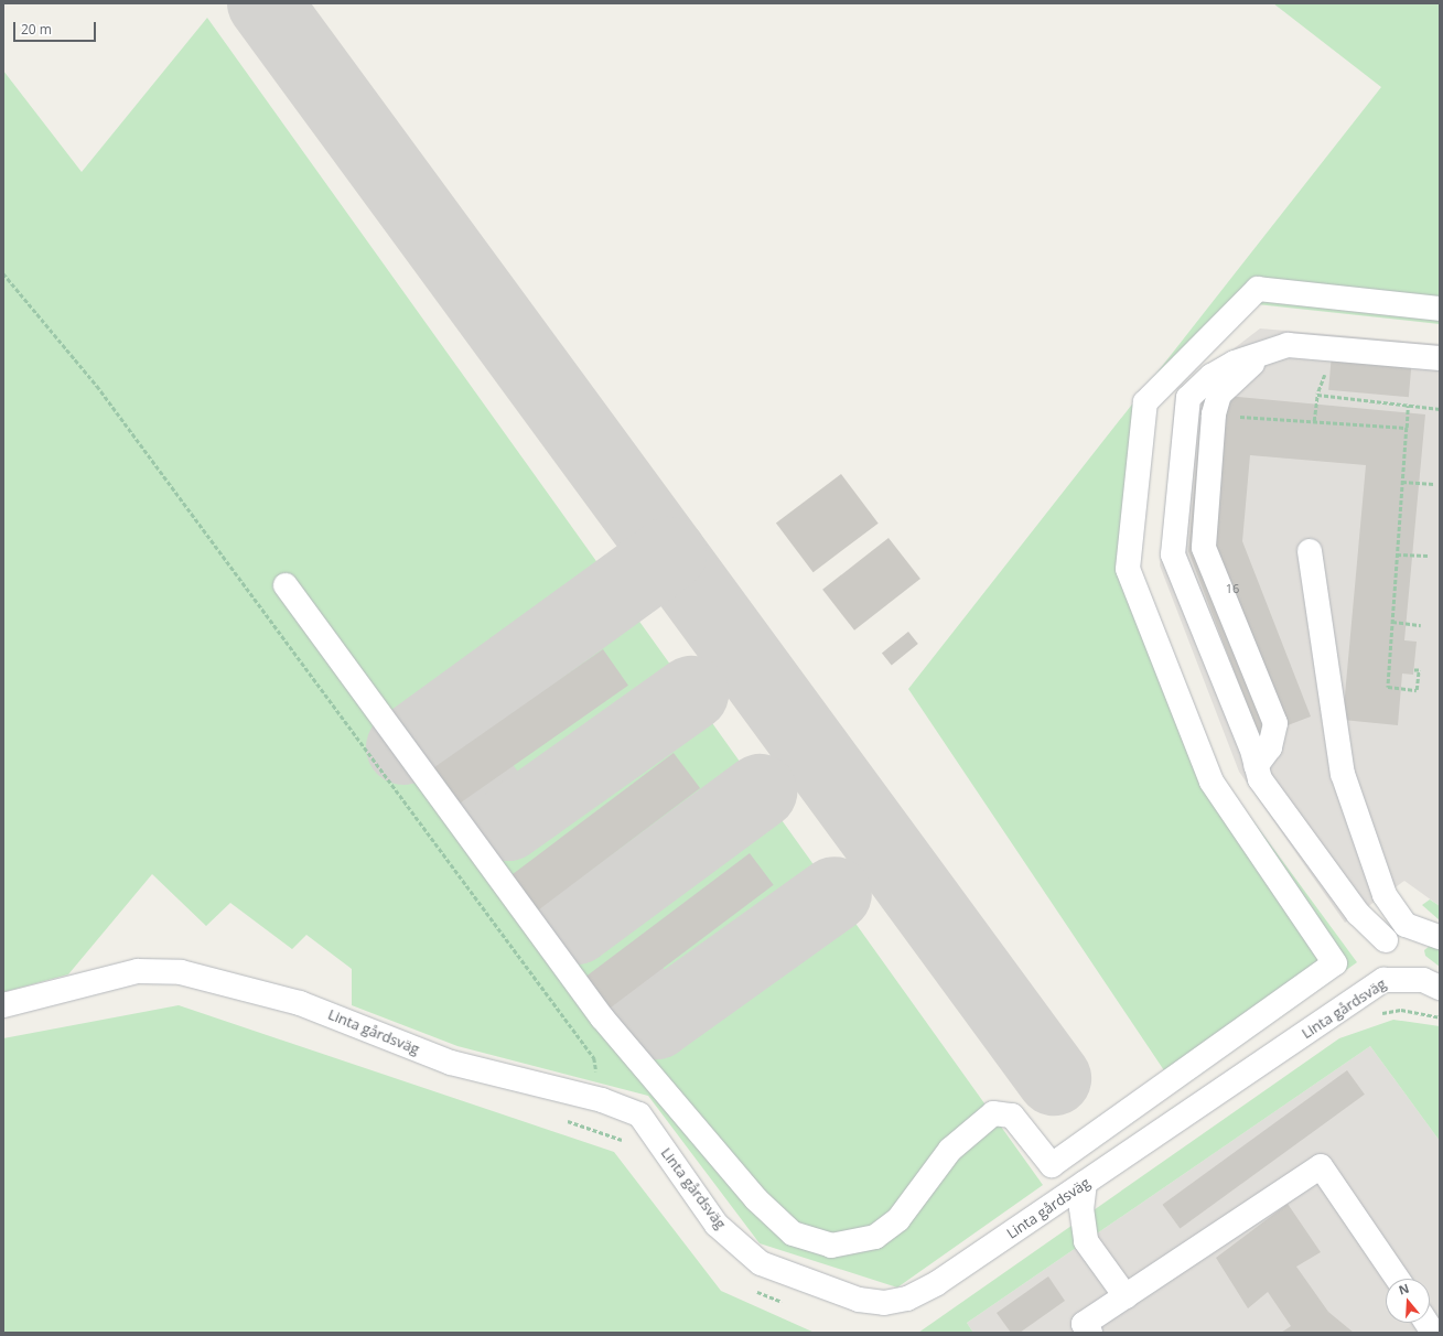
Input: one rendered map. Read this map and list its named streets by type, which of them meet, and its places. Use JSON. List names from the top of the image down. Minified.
{"streets":{"street":["Linta gårdsväg"]},"house_numbers":["16"],"scale_bar":"20 m","north":"top"}
